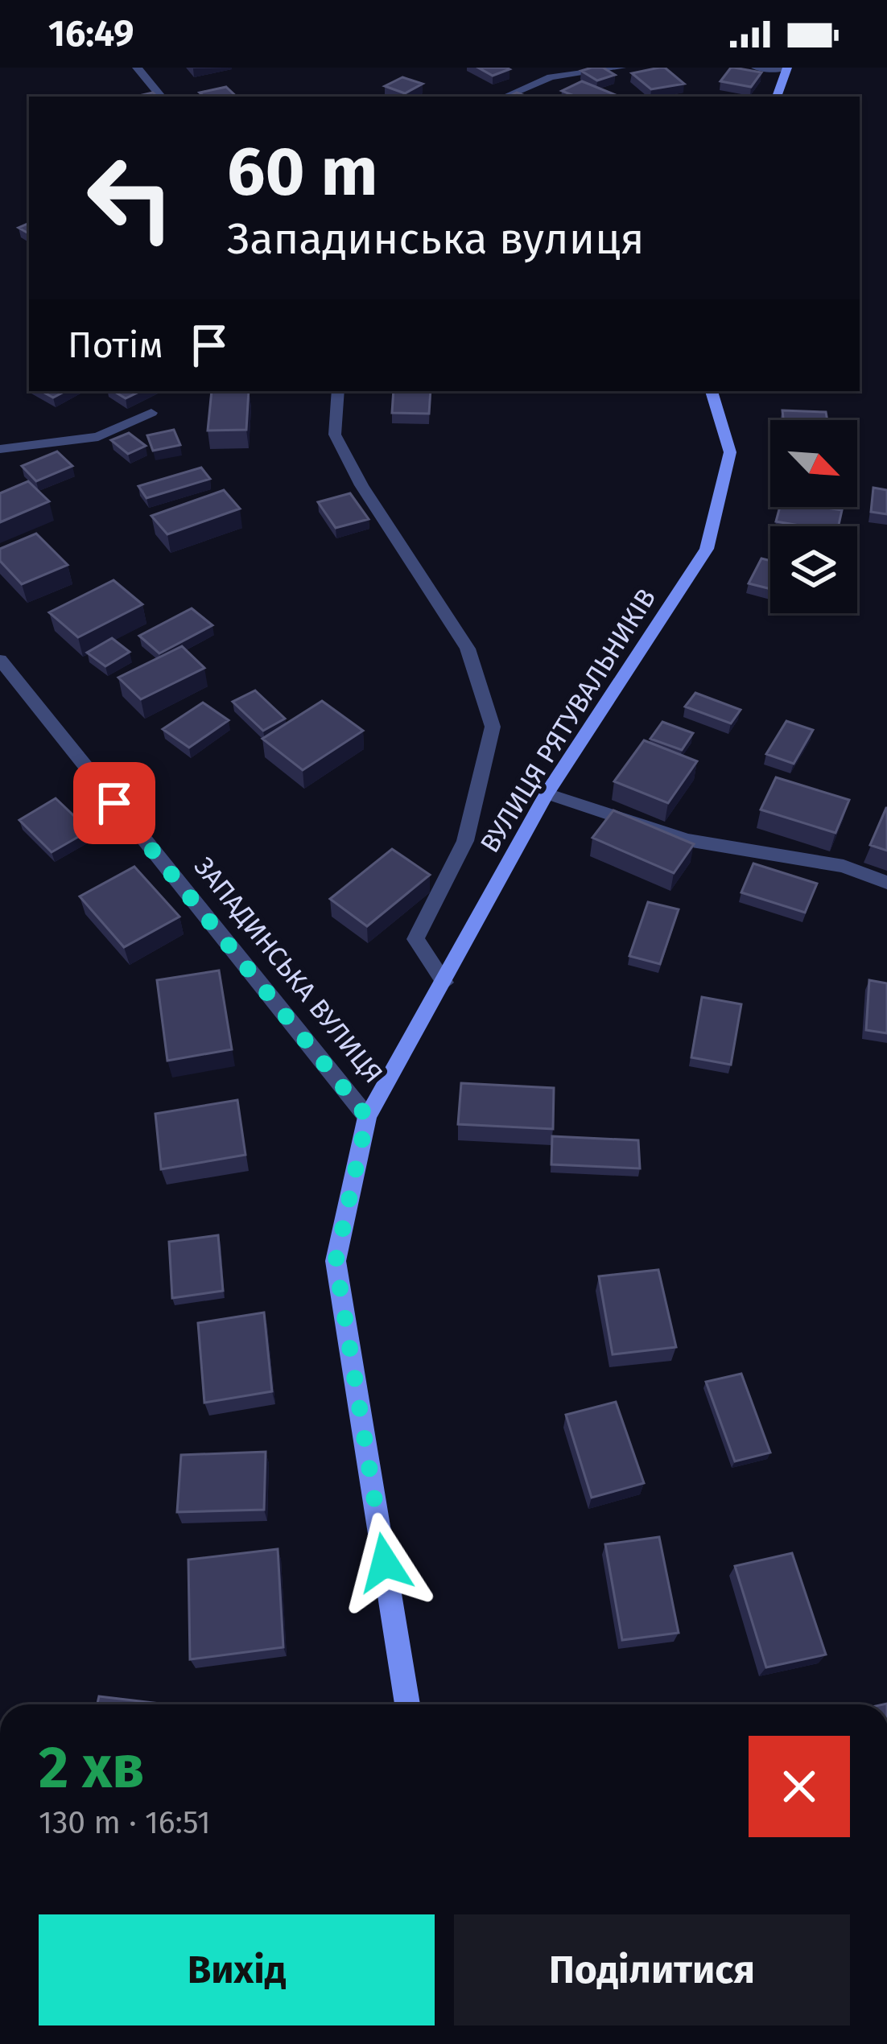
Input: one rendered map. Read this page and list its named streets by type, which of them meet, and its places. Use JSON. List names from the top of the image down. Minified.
{"streets":{"main road":["ВУЛИЦЯ РЯТУВАЛЬНИКІВ","ЗАПАДИНСЬКА ВУЛИЦЯ"]},"crossings":[["ВУЛИЦЯ РЯТУВАЛЬНИКІВ","ЗАПАДИНСЬКА ВУЛИЦЯ"]],"north":"bottom right","page":{"status":"16:49","turn":["60 m","Западинська вулиця"],"then":"Потім","heading":["2 хв","130 m · 16:51"],"buttons":["Вихід","Поділитися"]}}
